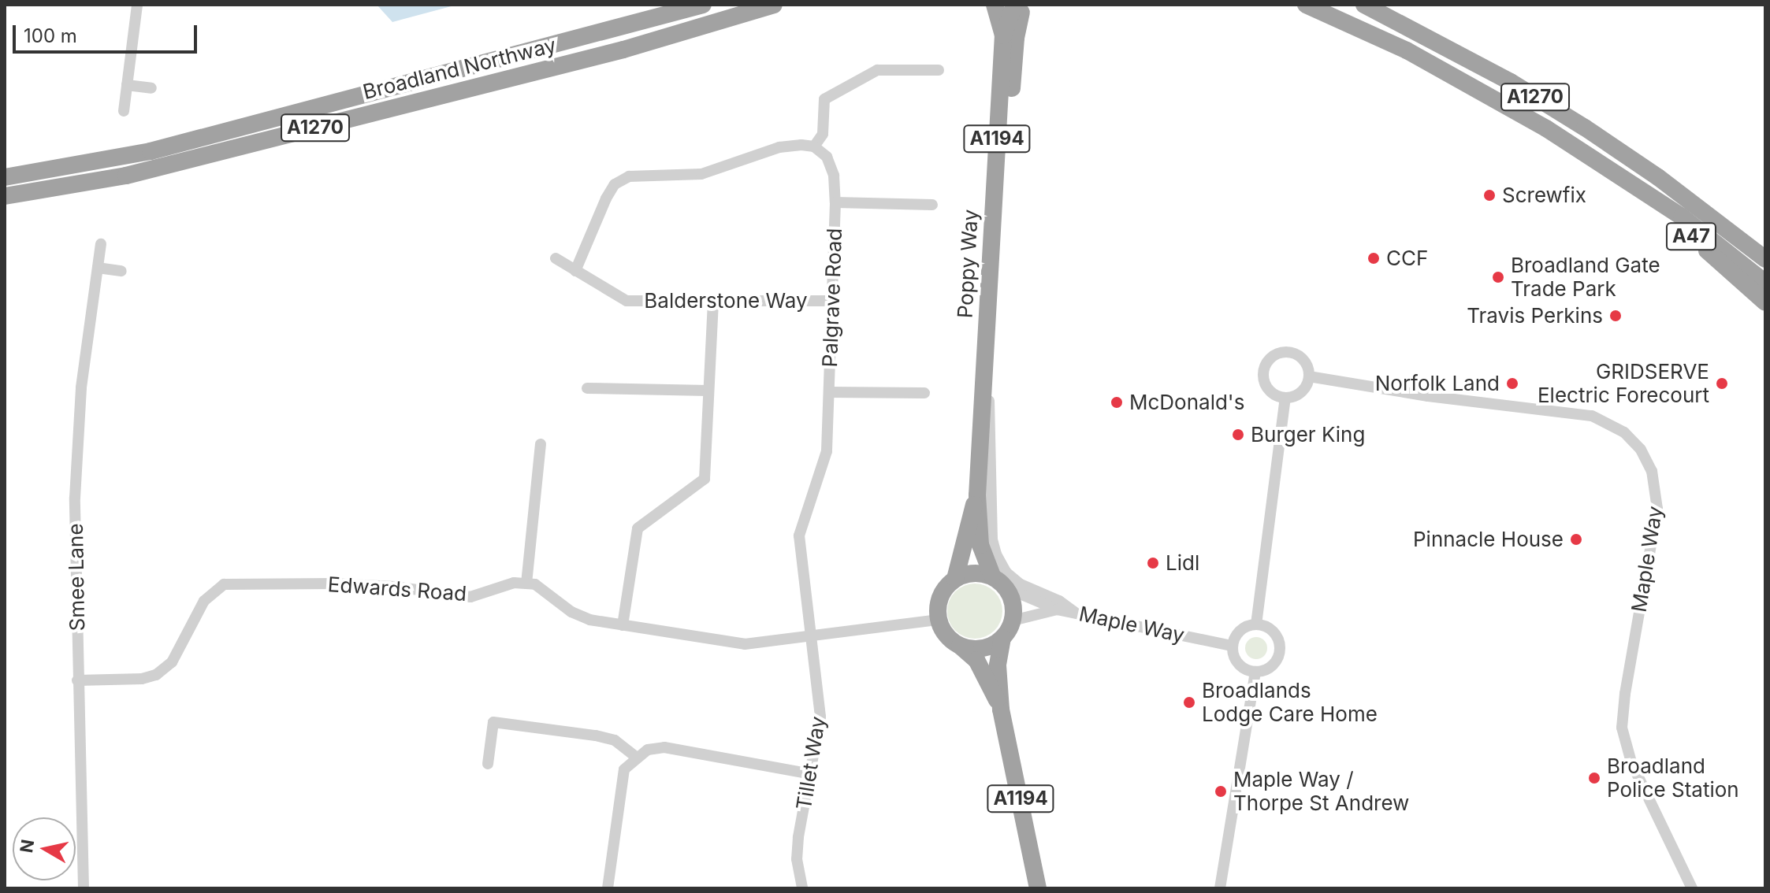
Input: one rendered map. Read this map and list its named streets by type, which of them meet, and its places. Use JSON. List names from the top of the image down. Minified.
{"streets":{"highway":["Broadland Northway","A1270","A1194","A47","Poppy Way"],"street":["Palgrave Road","Balderstone Way","Maple Way","Smee Lane","Edwards Road","Tillet Way"]},"crossings":[["A1270","A47"],["A1194","Poppy Way"],["A1194","Maple Way"],["Poppy Way","Maple Way"],["Palgrave Road","Balderstone Way"],["Palgrave Road","Tillet Way"],["Smee Lane","Edwards Road"]],"places":["Screwfix","CCF","Broadland Gate Trade Park","Travis Perkins","Norfolk Land","GRIDSERVE Electric Forecourt","McDonald's","Burger King","Pinnacle House","Lidl","Broadlands Lodge Care Home","Broadland Police Station","Maple Way / Thorpe St Andrew"],"scale_bar":"100 m","north":"left"}
